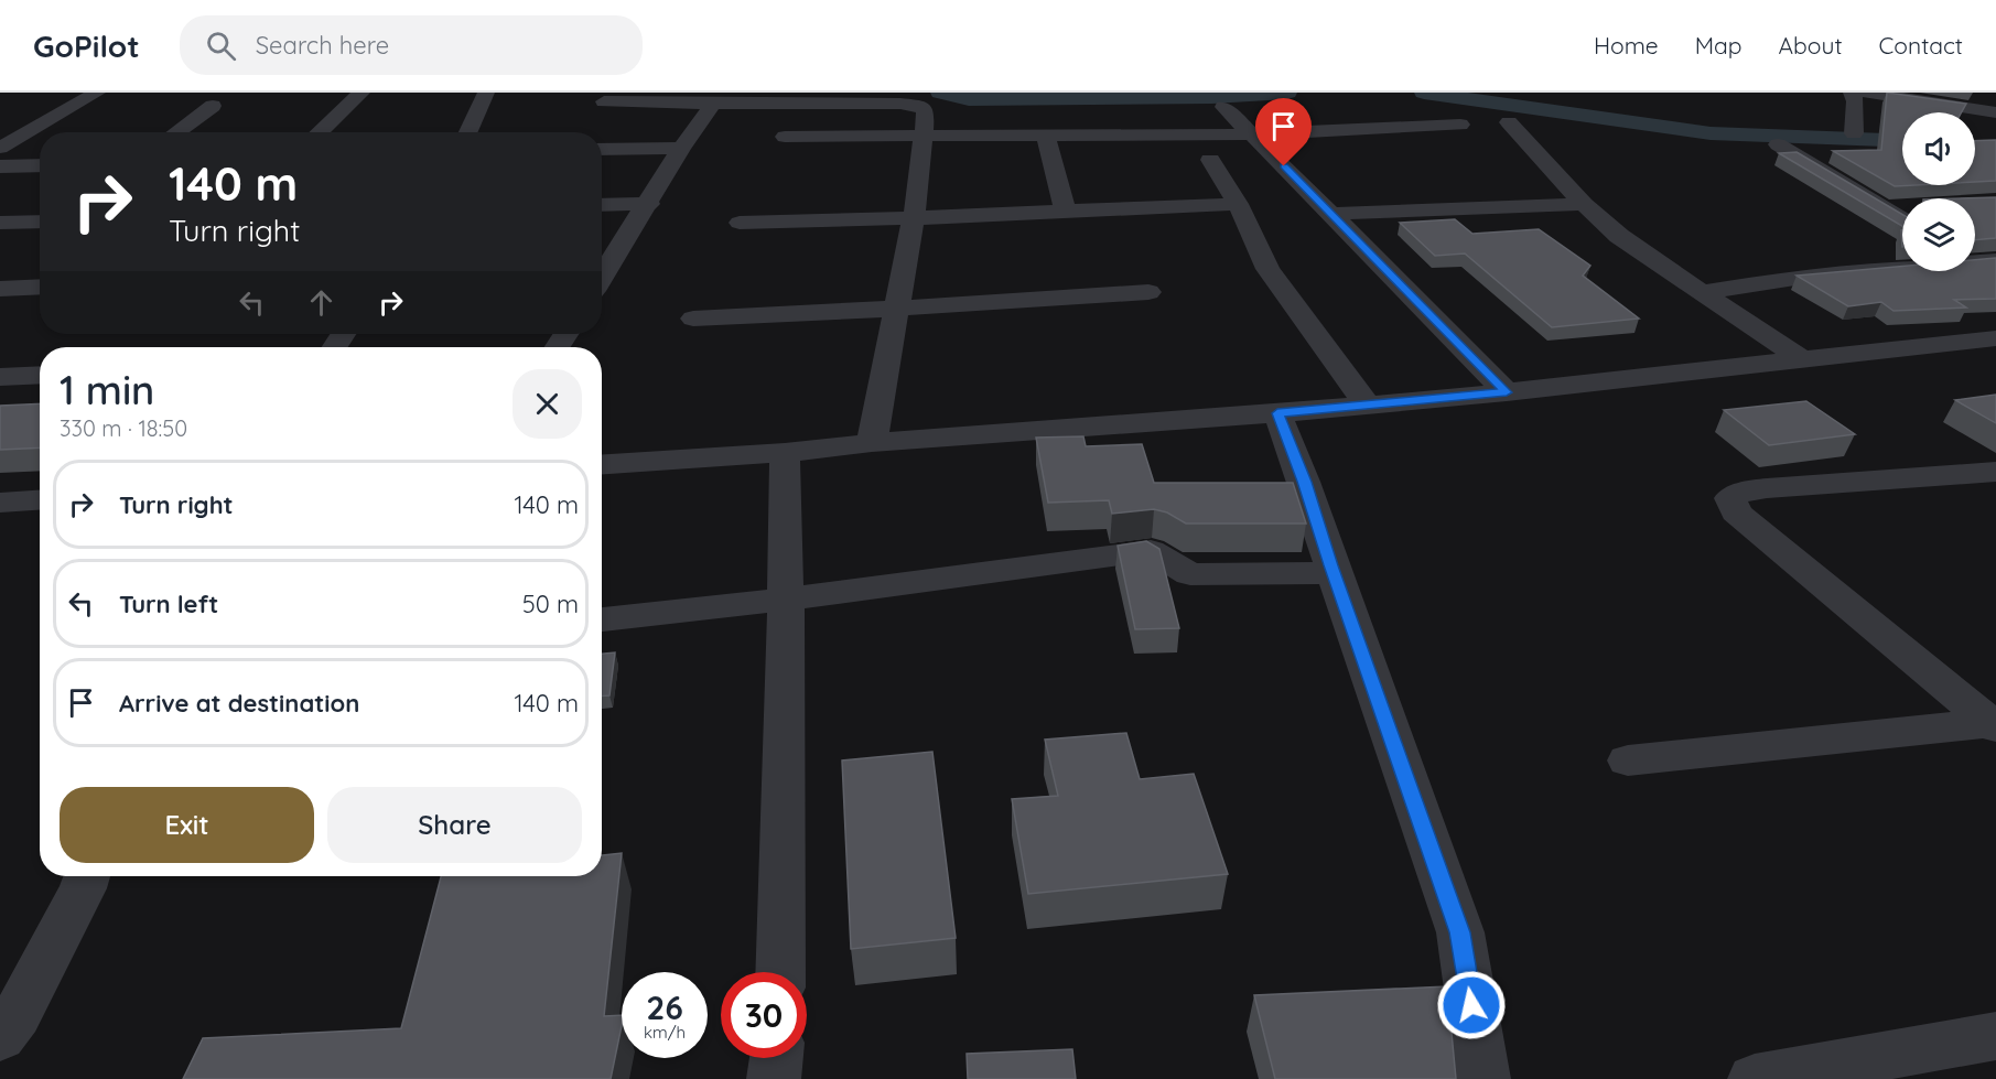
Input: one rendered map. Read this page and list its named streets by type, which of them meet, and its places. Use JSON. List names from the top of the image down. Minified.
{"page":{"header":"GoPilot","search":"Search here","nav":["Home","Map","About","Contact"],"turn":["140 m","Turn right"],"heading":["1 min","330 m · 18:50"],"list":[{"name":"Turn right","value":"140 m"},{"name":"Turn left","value":"50 m"},{"name":"Arrive at destination","value":"140 m"}],"buttons":["Exit","Share"],"speed":"26 km/h","limit":"30"}}
